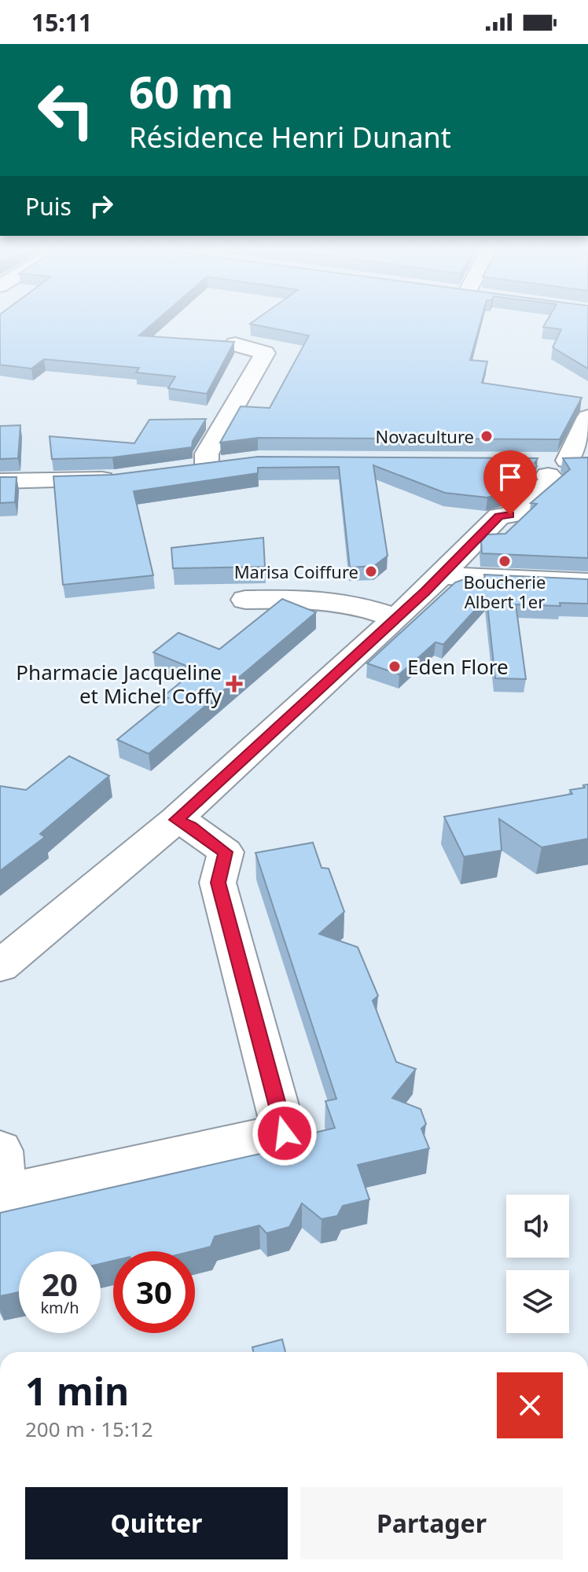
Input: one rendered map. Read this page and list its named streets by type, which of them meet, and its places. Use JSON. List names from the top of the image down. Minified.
{"places":{"other":["Novaculture","Boucherie Albert 1er","Marisa Coiffure","Eden Flore"],"health":["Pharmacie Jacqueline et Michel Coffy"]},"page":{"status":"15:11","turn":["60 m","Résidence Henri Dunant"],"then":"Puis","speed":"20 km/h","limit":"30","heading":["1 min","200 m · 15:12"],"buttons":["Quitter","Partager"]}}
